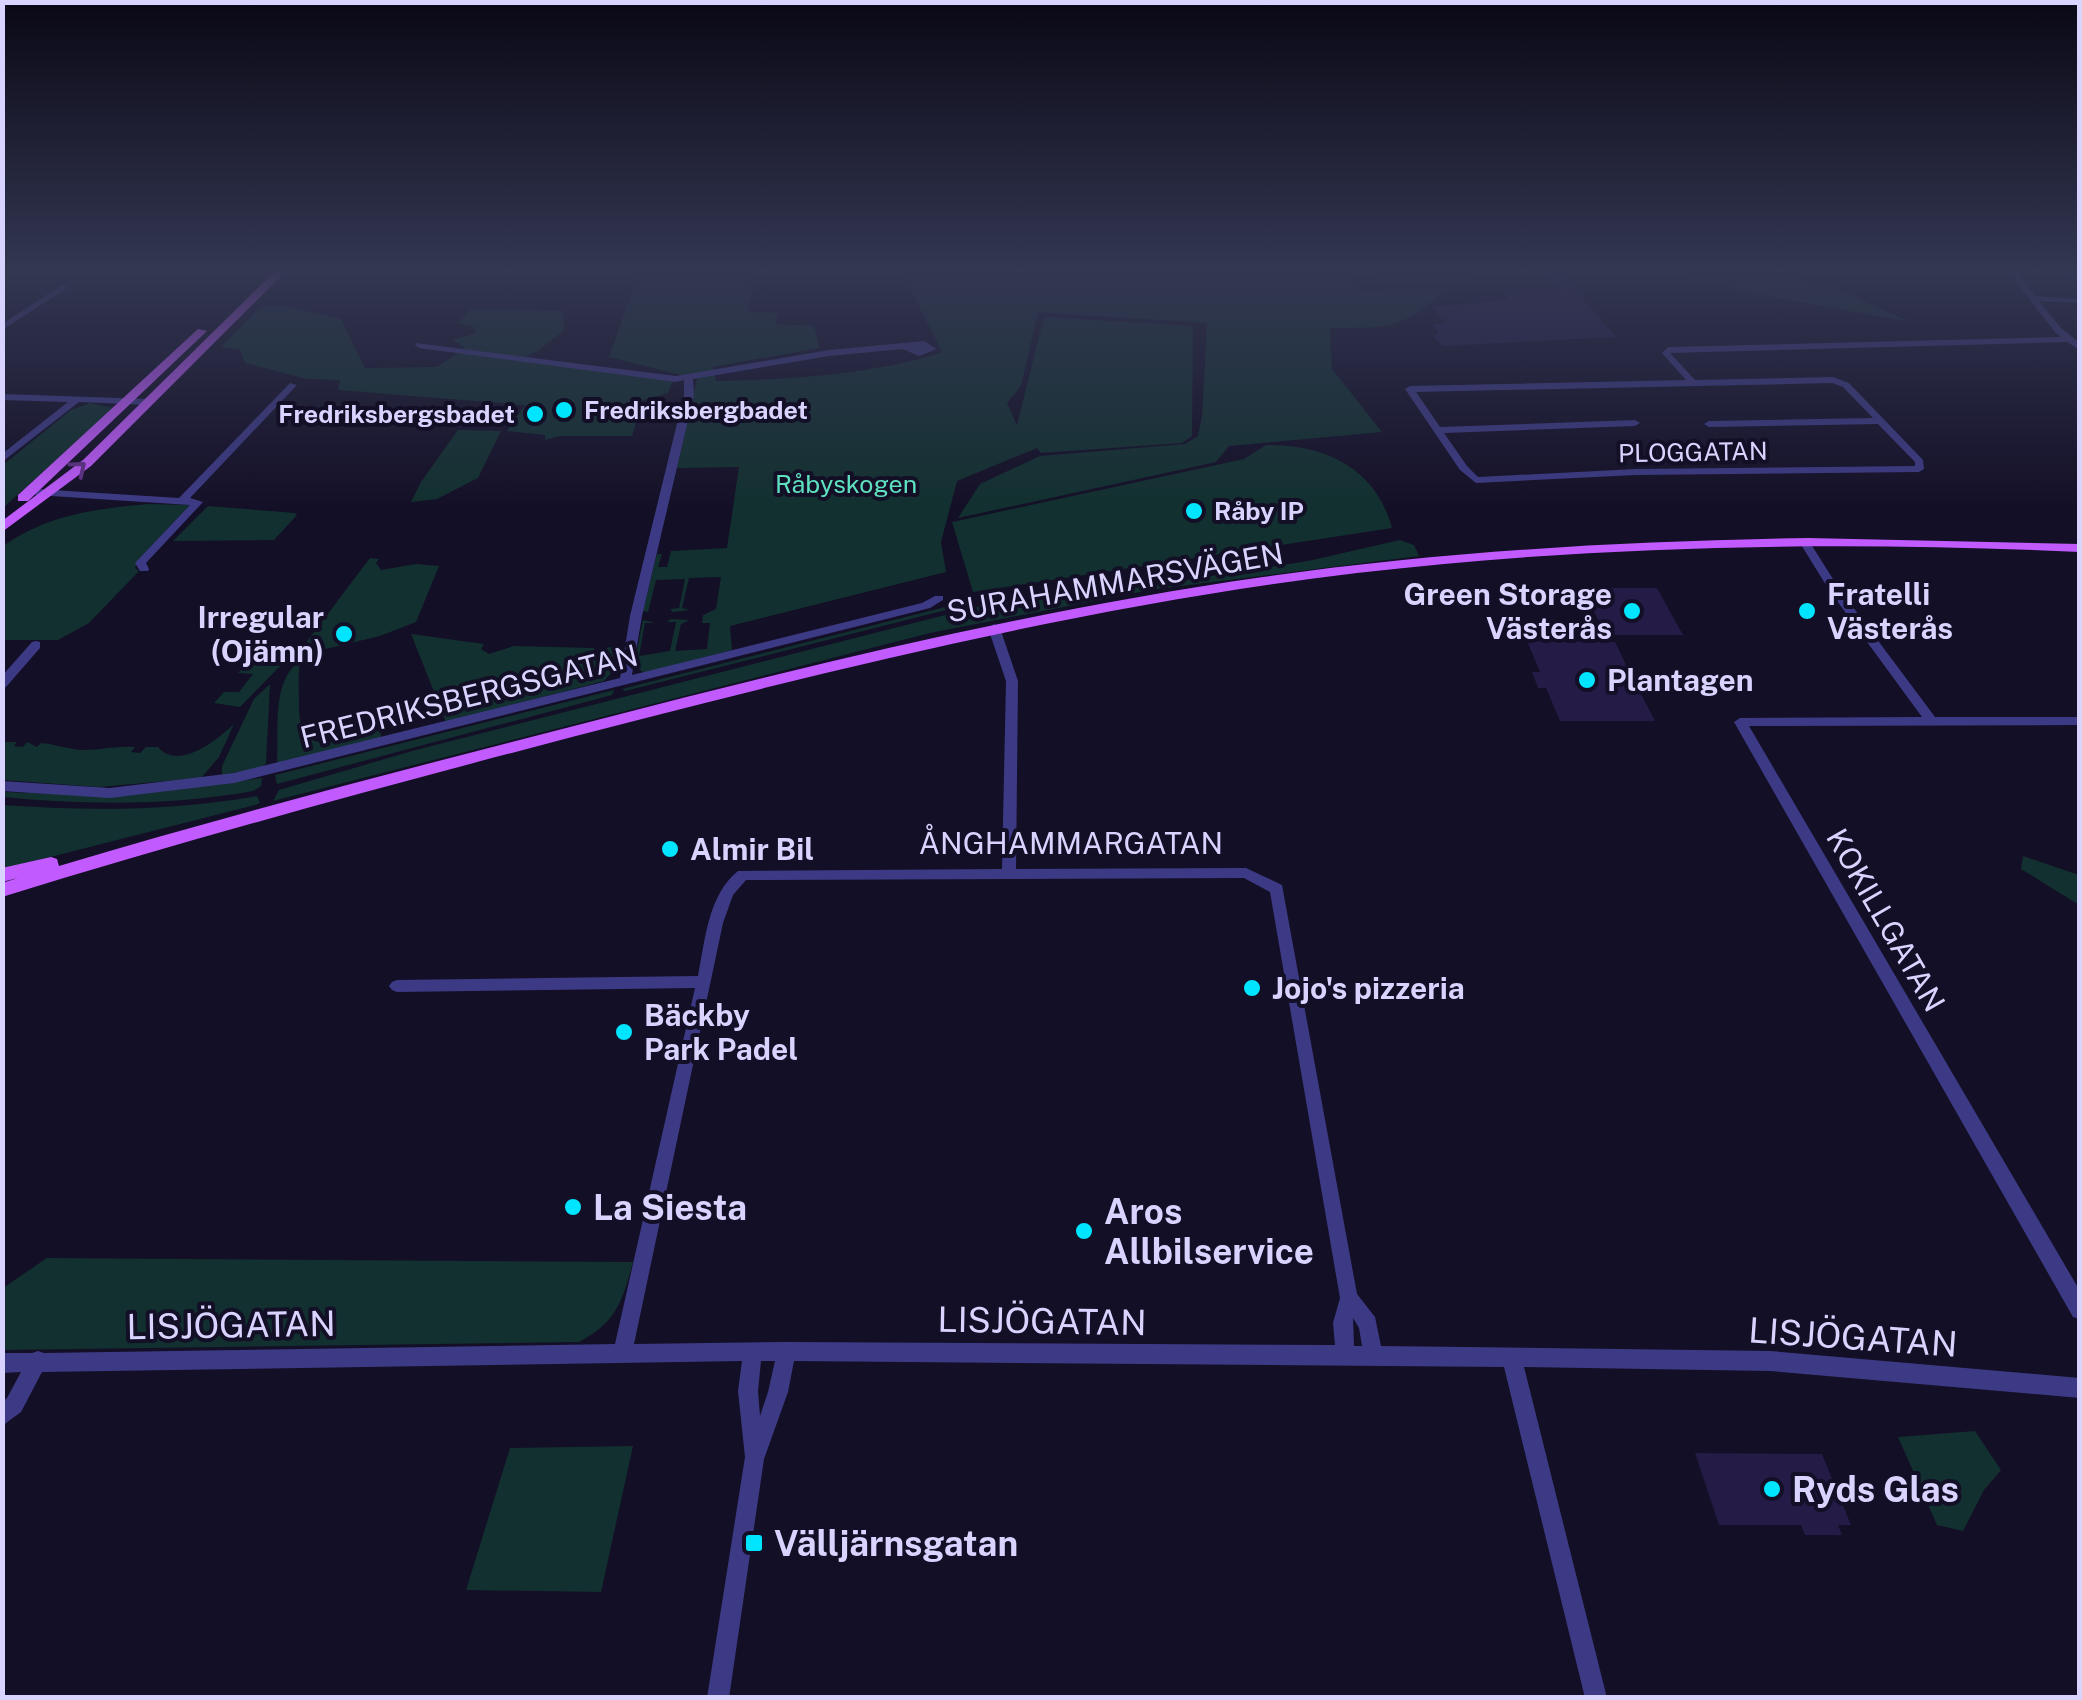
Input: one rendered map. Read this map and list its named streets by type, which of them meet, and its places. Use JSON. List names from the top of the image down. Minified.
{"streets":{"main road":["SURAHAMMARSVÄGEN"],"street":["PLOGGATAN","FREDRIKSBERGSGATAN","ÅNGHAMMARGATAN","KOKILLGATAN","LISJÖGATAN"]},"crossings":[["ÅNGHAMMARGATAN","LISJÖGATAN"]],"parks":["Råbyskogen"],"places":{"other":["Fredriksbergbadet","Fredriksbergsbadet","Råby IP","Green Storage Västerås","Fratelli Västerås","Irregular (Ojämn)","Plantagen","Almir Bil","Jojo's pizzeria","Bäckby Park Padel","La Siesta","Aros Allbilservice","Ryds Glas"],"transit":["Välljärnsgatan"]}}
